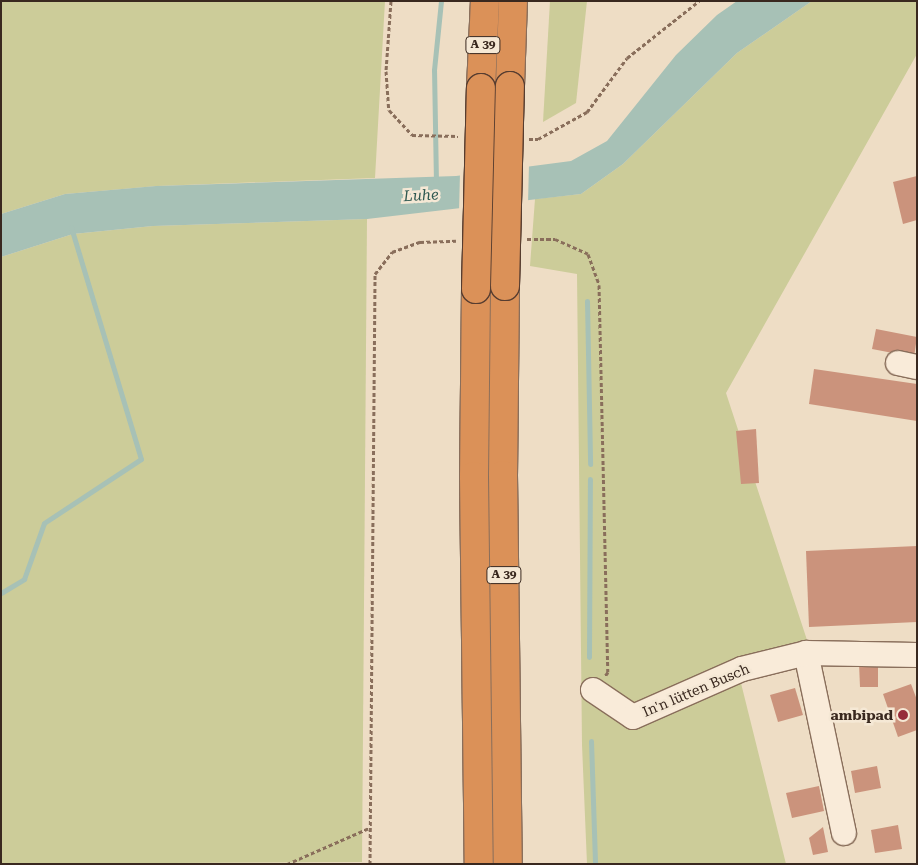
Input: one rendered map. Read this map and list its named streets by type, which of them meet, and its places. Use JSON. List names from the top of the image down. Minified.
{"streets":{"highway":["A 39"],"street":["In'n lütten Busch"]},"water":["Luhe"],"places":["ambipad"]}
